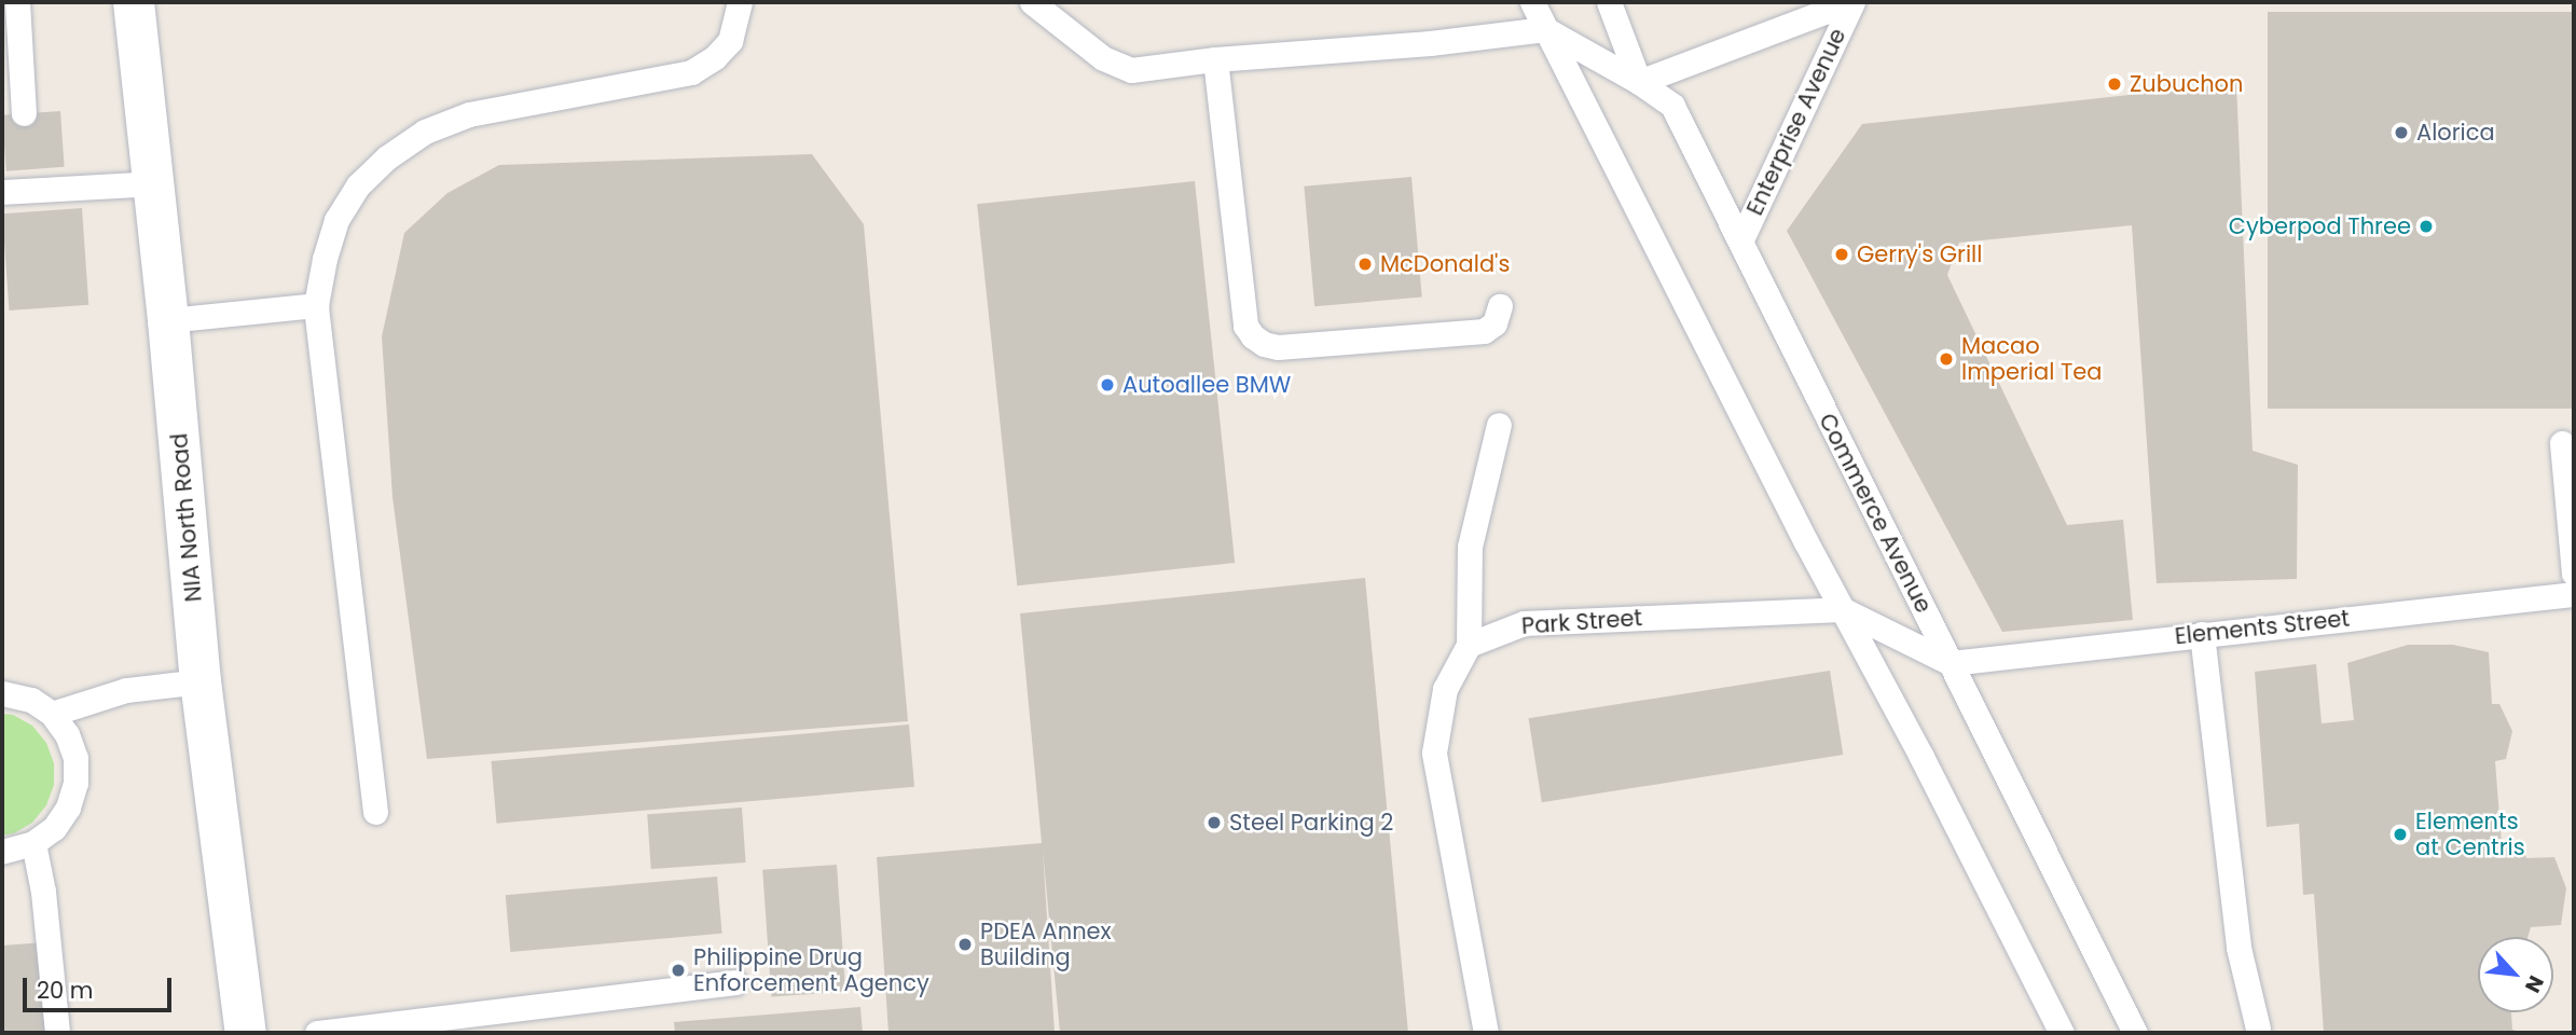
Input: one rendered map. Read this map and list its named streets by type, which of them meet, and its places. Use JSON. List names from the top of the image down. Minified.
{"streets":{"street":["NIA North Road"],"lane":["Enterprise Avenue","Commerce Avenue","Park Street","Elements Street"]},"crossings":[["Enterprise Avenue","Commerce Avenue"],["Commerce Avenue","Park Street"],["Commerce Avenue","Elements Street"],["Park Street","Elements Street"]],"places":["Zubuchon","Alorica","Cyberpod Three","Gerry's Grill","McDonald's","Macao Imperial Tea","Autoallee BMW","Steel Parking 2","Elements at Centris","PDEA Annex Building","Philippine Drug Enforcement Agency"],"scale_bar":"20 m","north":"bottom right"}
